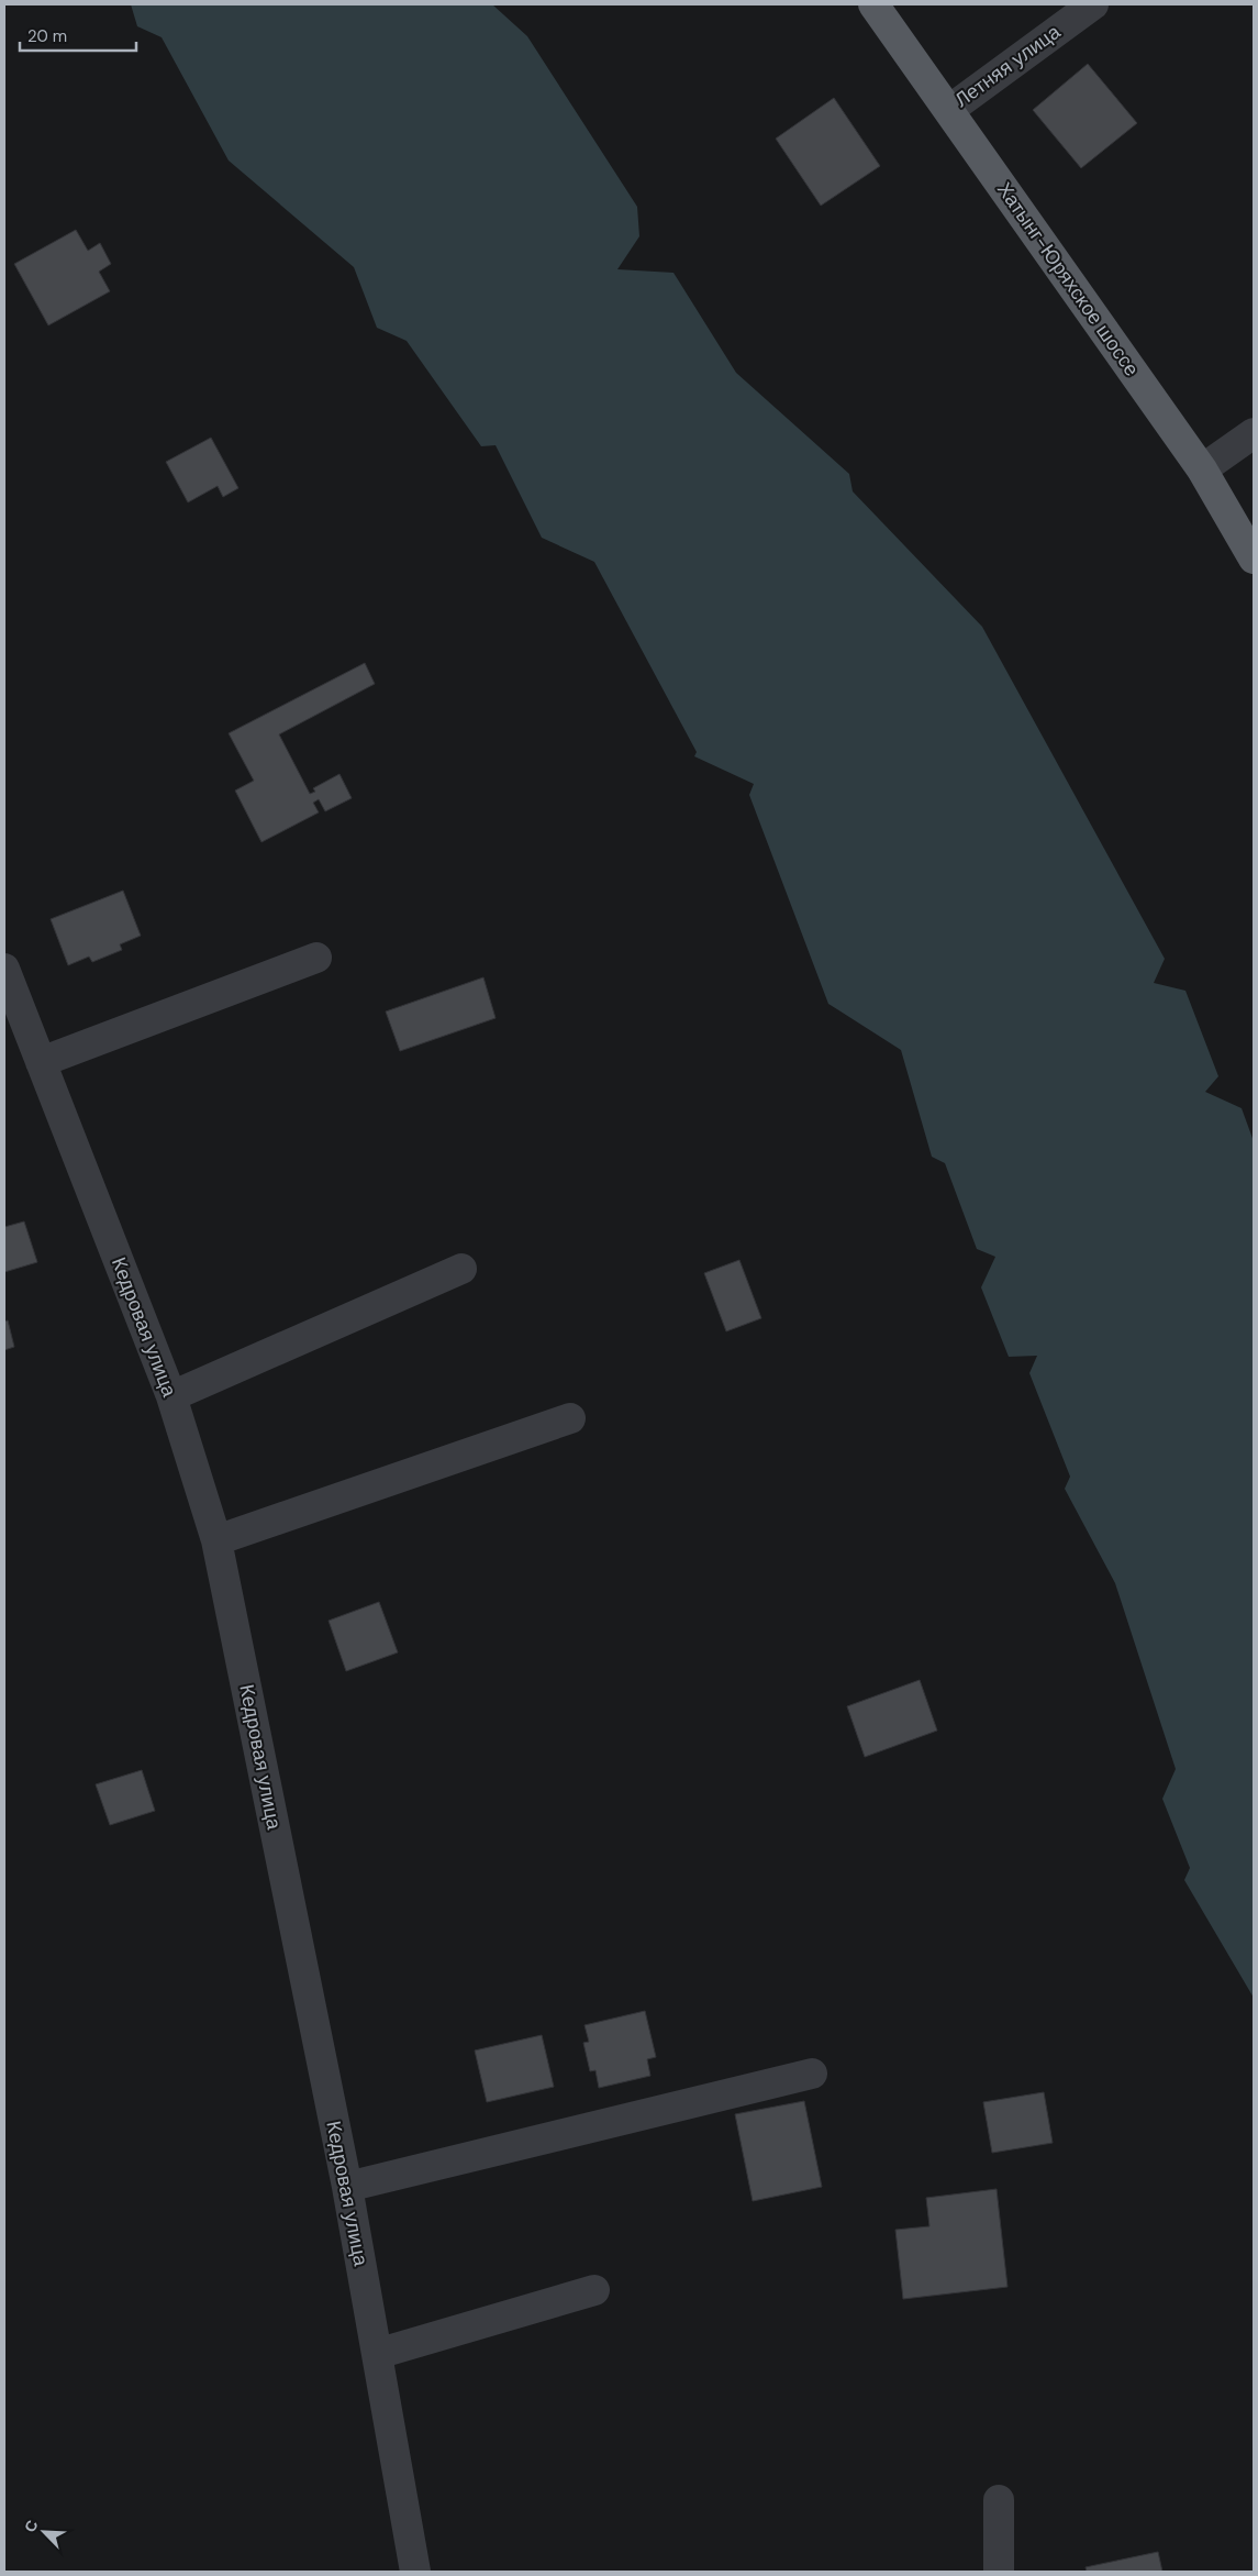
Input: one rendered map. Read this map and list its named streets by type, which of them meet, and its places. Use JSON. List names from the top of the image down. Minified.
{"streets":{"main road":["Хатынг-Юряхское шоссе"],"street":["Летняя улица","Кедровая улица"]},"crossings":[["Летняя улица","Хатынг-Юряхское шоссе"]],"scale_bar":"20 m","north":"top left"}
